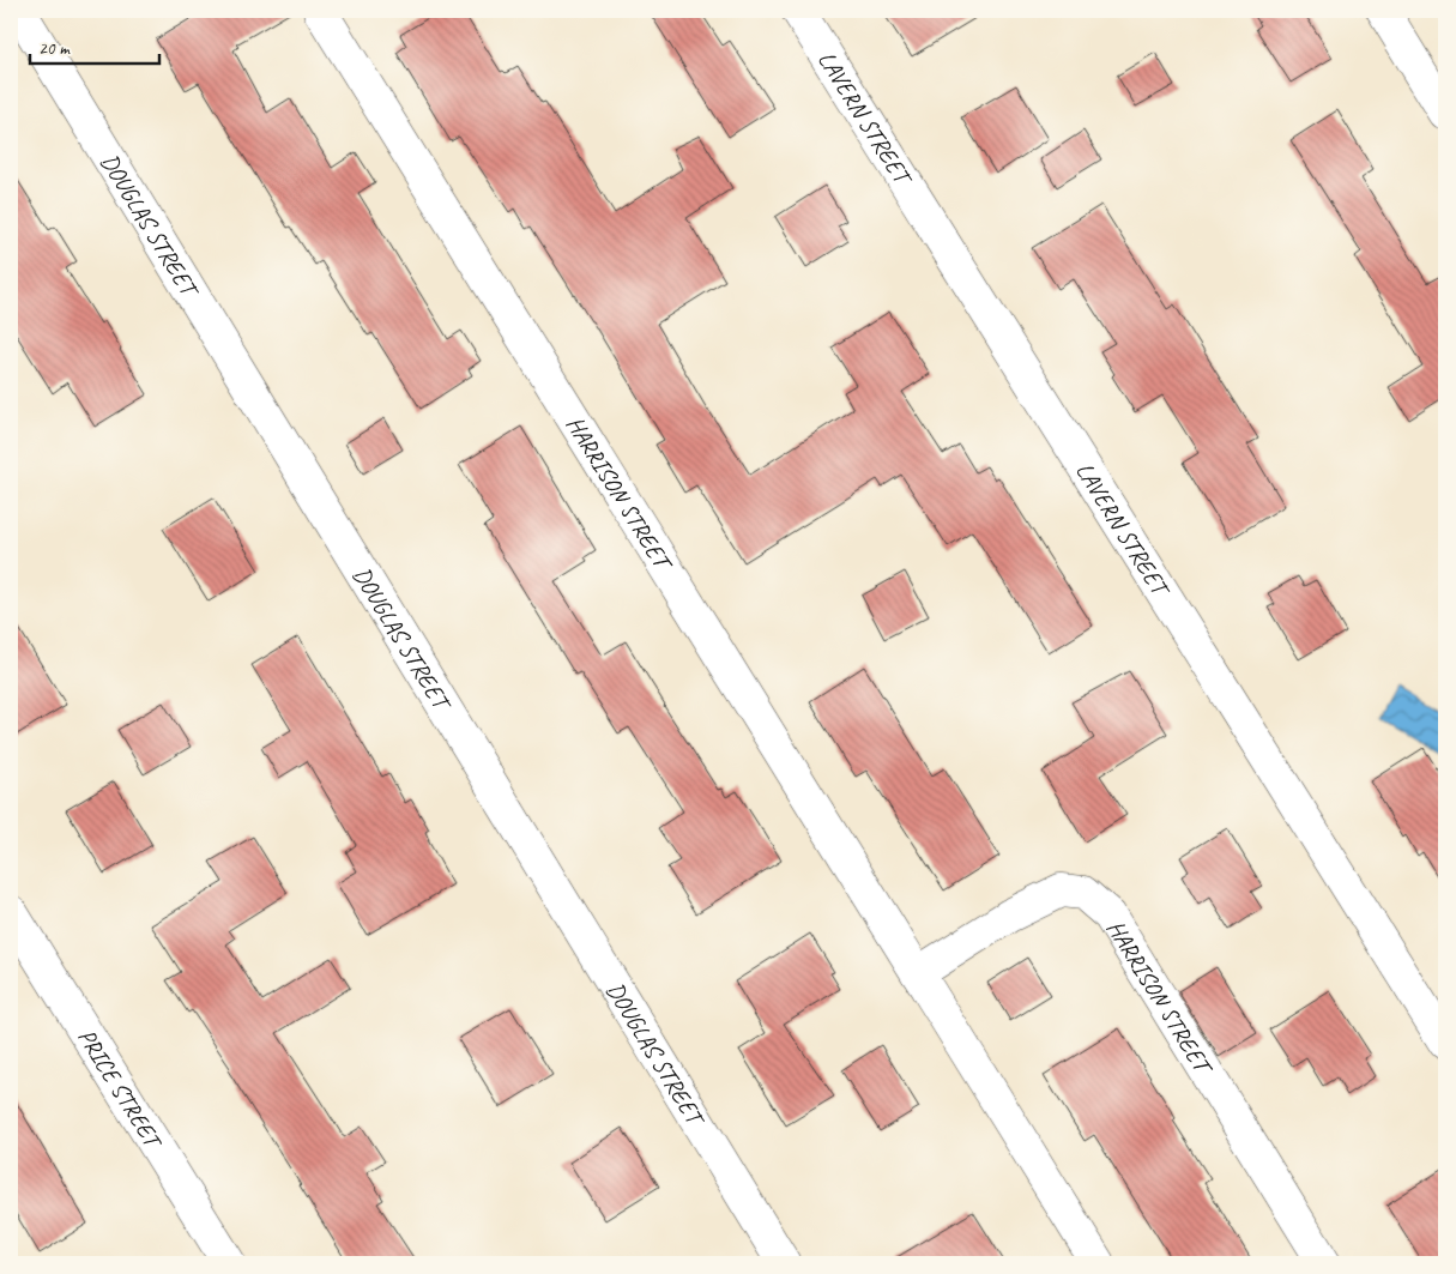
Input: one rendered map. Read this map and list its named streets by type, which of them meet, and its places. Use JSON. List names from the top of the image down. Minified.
{"streets":{"street":["LAVERN STREET","DOUGLAS STREET","HARRISON STREET","PRICE STREET"]},"scale_bar":"20 m"}
